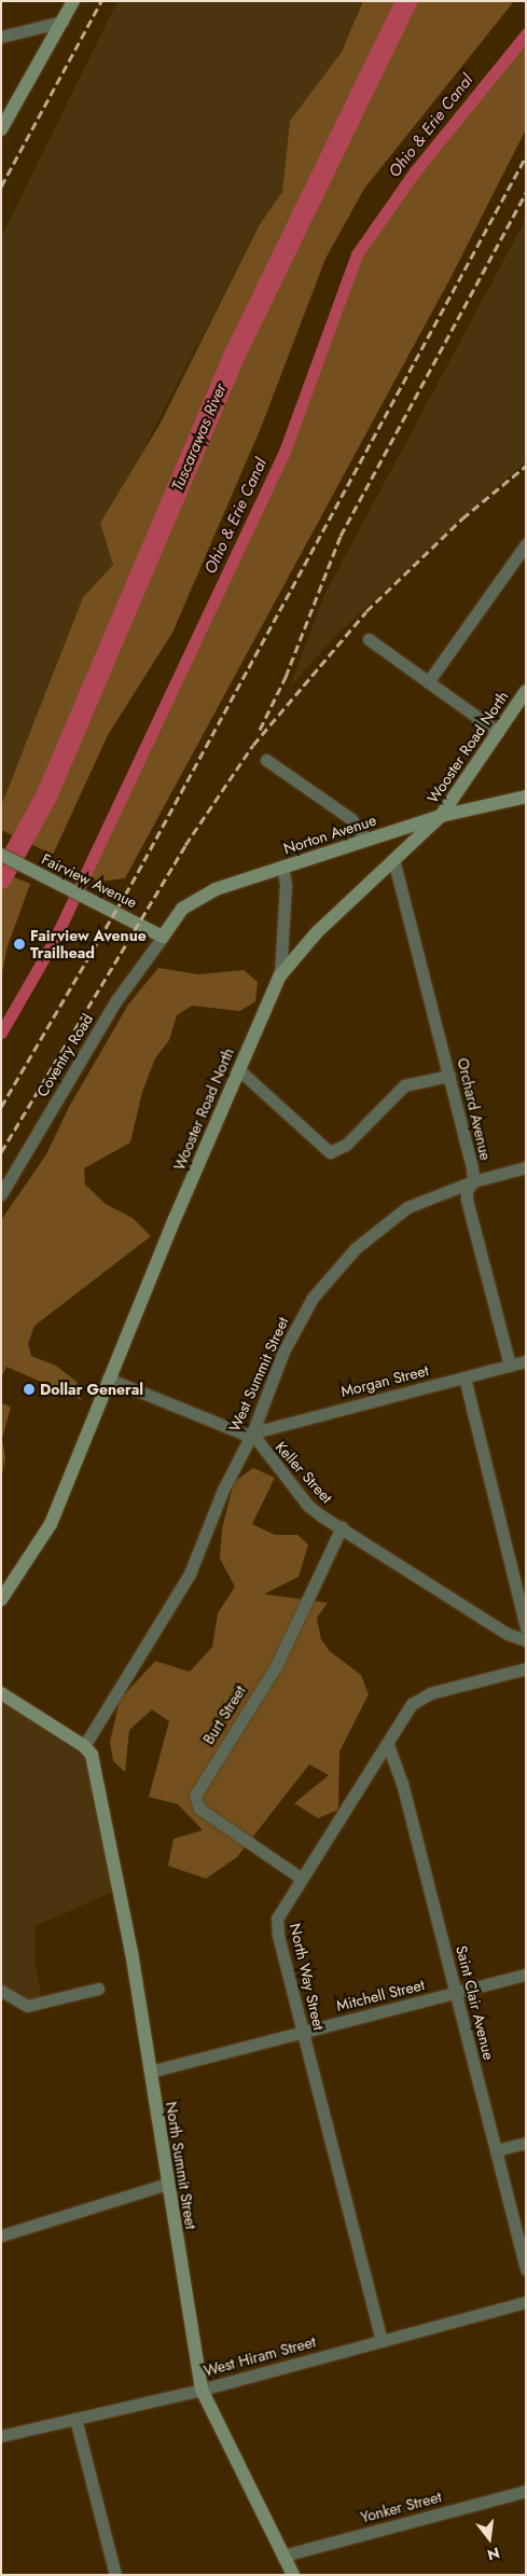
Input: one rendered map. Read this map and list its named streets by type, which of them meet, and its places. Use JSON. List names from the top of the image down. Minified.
{"streets":{"street":["Wooster Road North","Norton Avenue","Fairview Avenue","Coventry Road","Orchard Avenue","West Summit Street","Morgan Street","Keller Street","Burt Street","North Way Street","Mitchell Street","Saint Clair Avenue","North Summit Street","West Hiram Street","Yonker Street"]},"crossings":[["Wooster Road North","Norton Avenue"],["Wooster Road North","Orchard Avenue"],["Norton Avenue","Fairview Avenue"],["Norton Avenue","Coventry Road"],["Fairview Avenue","Coventry Road"],["Orchard Avenue","West Summit Street"],["Orchard Avenue","Morgan Street"],["West Summit Street","Morgan Street"],["West Summit Street","Keller Street"],["West Summit Street","North Summit Street"],["Morgan Street","Keller Street"],["Keller Street","Burt Street"],["Burt Street","North Way Street"],["North Way Street","Mitchell Street"],["North Way Street","Saint Clair Avenue"],["North Way Street","West Hiram Street"],["Mitchell Street","Saint Clair Avenue"],["Mitchell Street","North Summit Street"],["North Summit Street","West Hiram Street"],["North Summit Street","Yonker Street"]],"water":["Ohio & Erie Canal","Tuscarawas River"],"places":["Fairview Avenue Trailhead","Dollar General"],"north":"bottom"}
